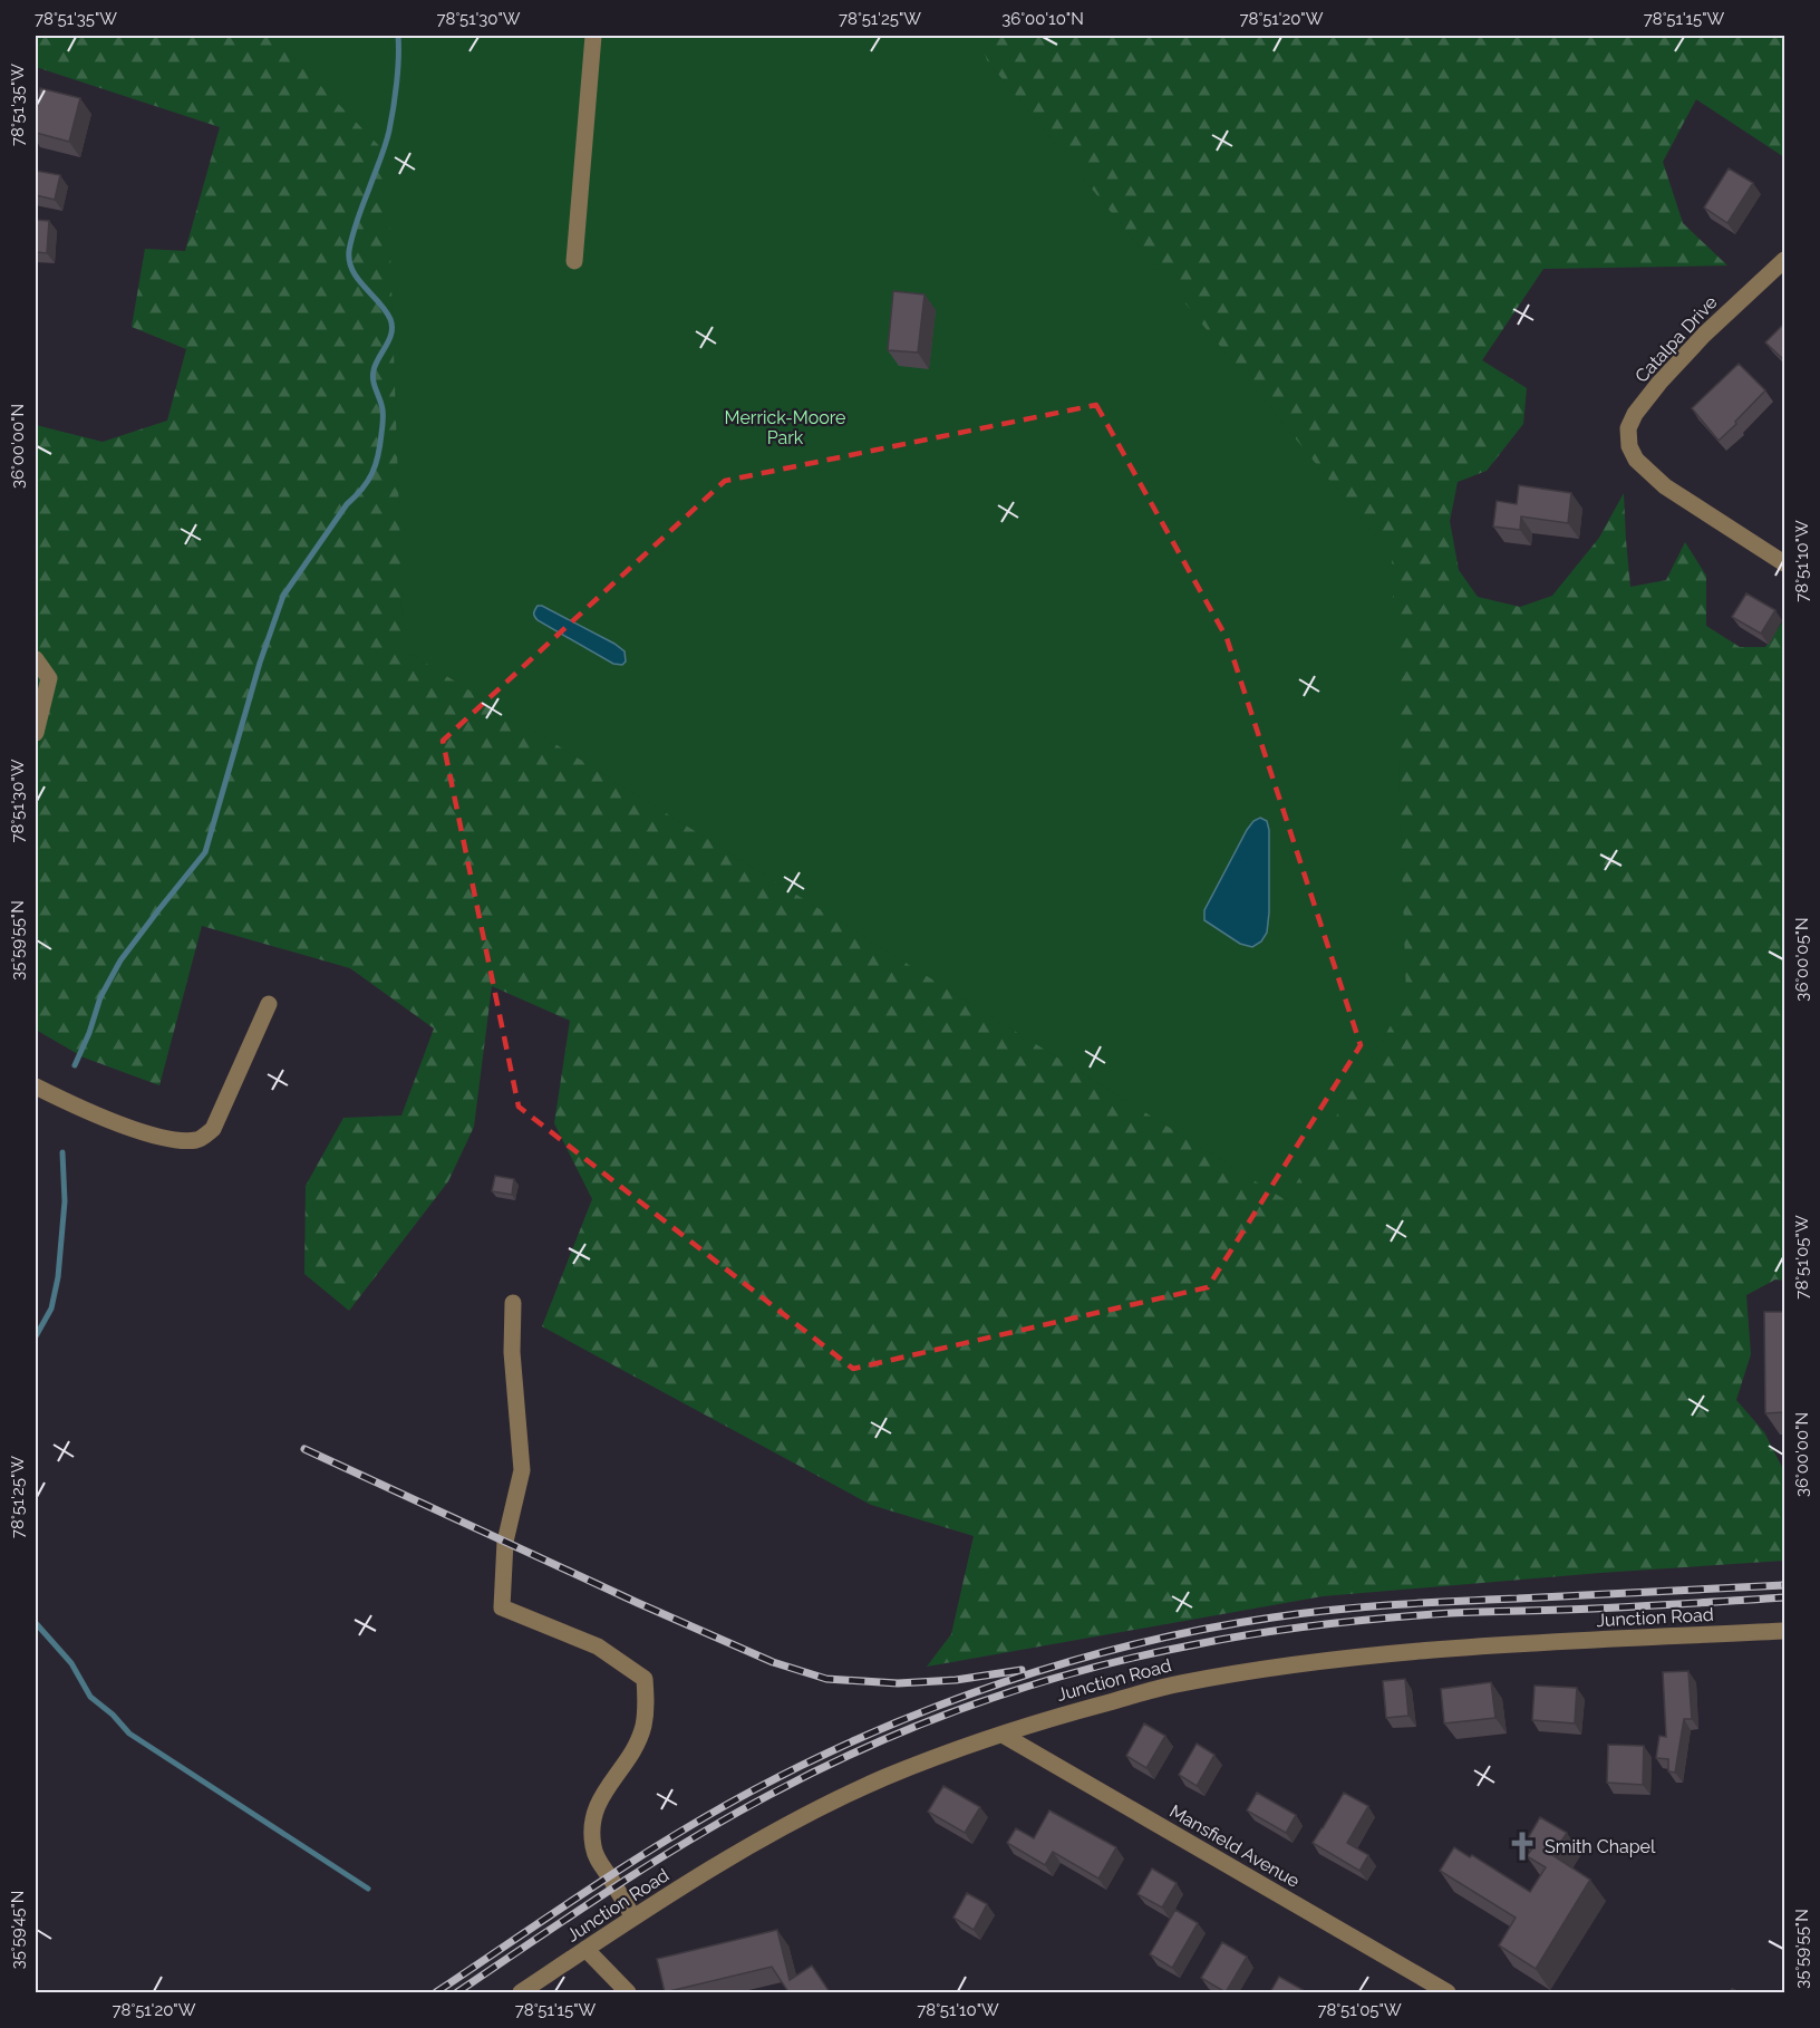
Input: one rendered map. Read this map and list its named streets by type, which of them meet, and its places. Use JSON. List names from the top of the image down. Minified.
{"streets":{"street":["Catalpa Drive","Junction Road","Mansfield Avenue"]},"crossings":[["Junction Road","Mansfield Avenue"]],"parks":["Merrick-Moore Park"],"places":{"church":["Smith Chapel"]},"coordinates":["78°51'35\"W","78°51'30\"W","78°51'25\"W","36°00'10\"N","78°51'20\"W","78°51'15\"W","36°00'00\"N","78°51'10\"W","35°59'55\"N","36°00'05\"N","78°51'05\"W","35°59'45\"N"]}
